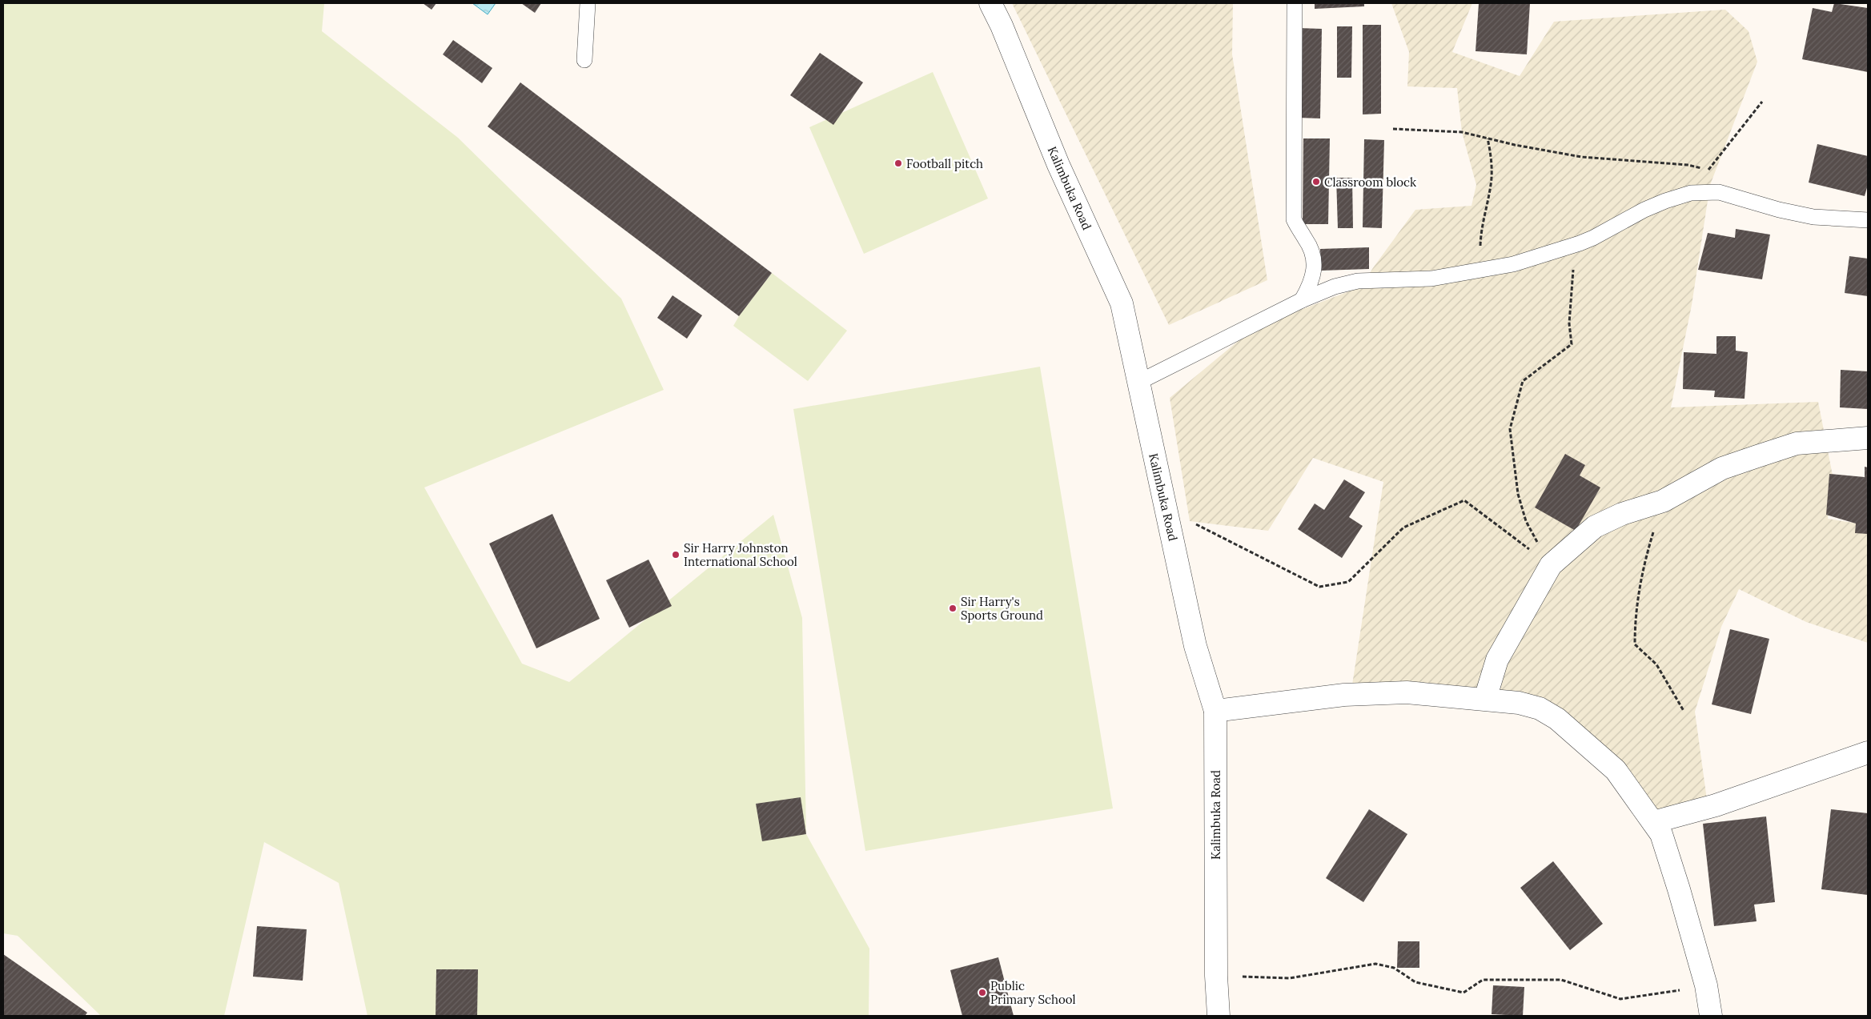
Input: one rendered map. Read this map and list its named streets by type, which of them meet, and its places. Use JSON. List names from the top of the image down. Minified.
{"streets":{"street":["Kalimbuka Road"]},"places":["Football pitch","Classroom block","Sir Harry Johnston International School","Sir Harry's Sports Ground","Public Primary School"]}
